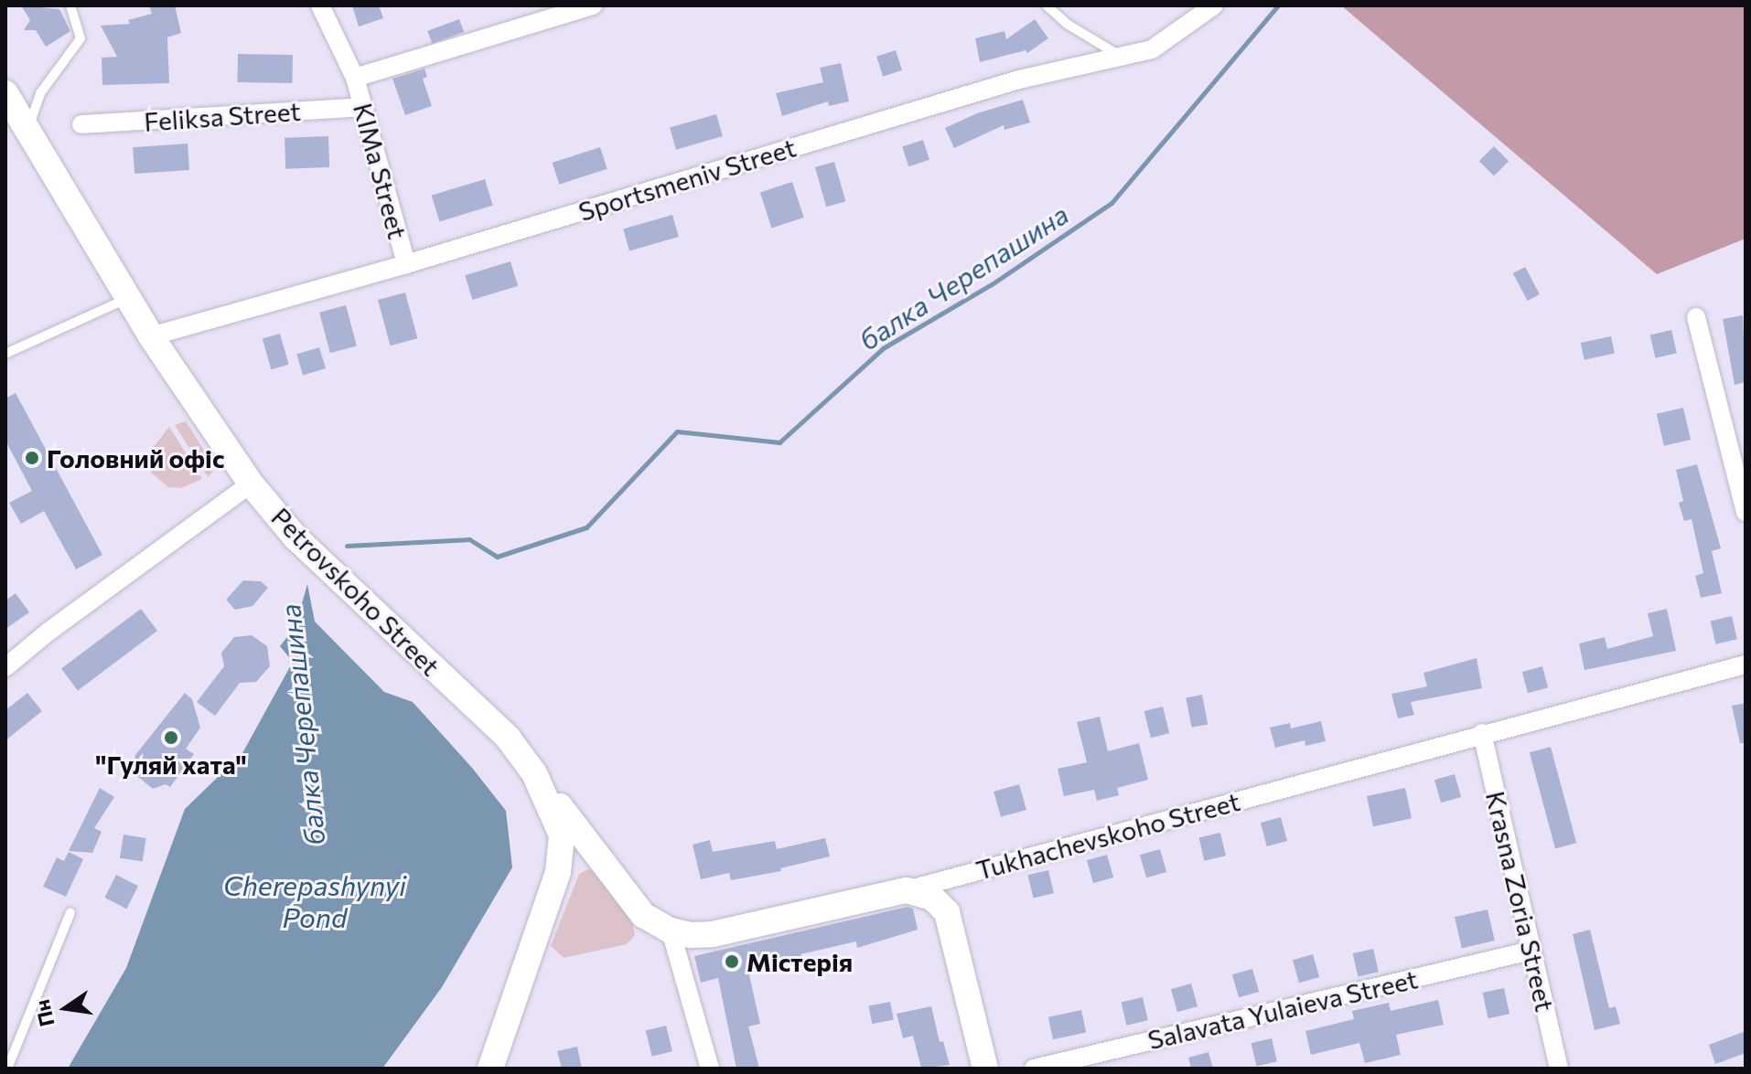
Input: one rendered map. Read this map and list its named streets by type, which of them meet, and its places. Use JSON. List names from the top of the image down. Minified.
{"streets":{"main road":["Petrovskoho Street","Tukhachevskoho Street"],"street":["Feliksa Street","KIMa Street","Sportsmeniv Street","Krasna Zoria Street","Salavata Yulaieva Street"]},"crossings":[["Feliksa Street","KIMa Street"],["KIMa Street","Sportsmeniv Street"],["Sportsmeniv Street","Petrovskoho Street"],["Petrovskoho Street","Tukhachevskoho Street"],["Tukhachevskoho Street","Krasna Zoria Street"],["Krasna Zoria Street","Salavata Yulaieva Street"]],"water":["балка Черепашина","Cherepashynyi Pond"],"places":["Головний офіс","\"Гуляй хата\"","Містерія"],"north":"left"}
